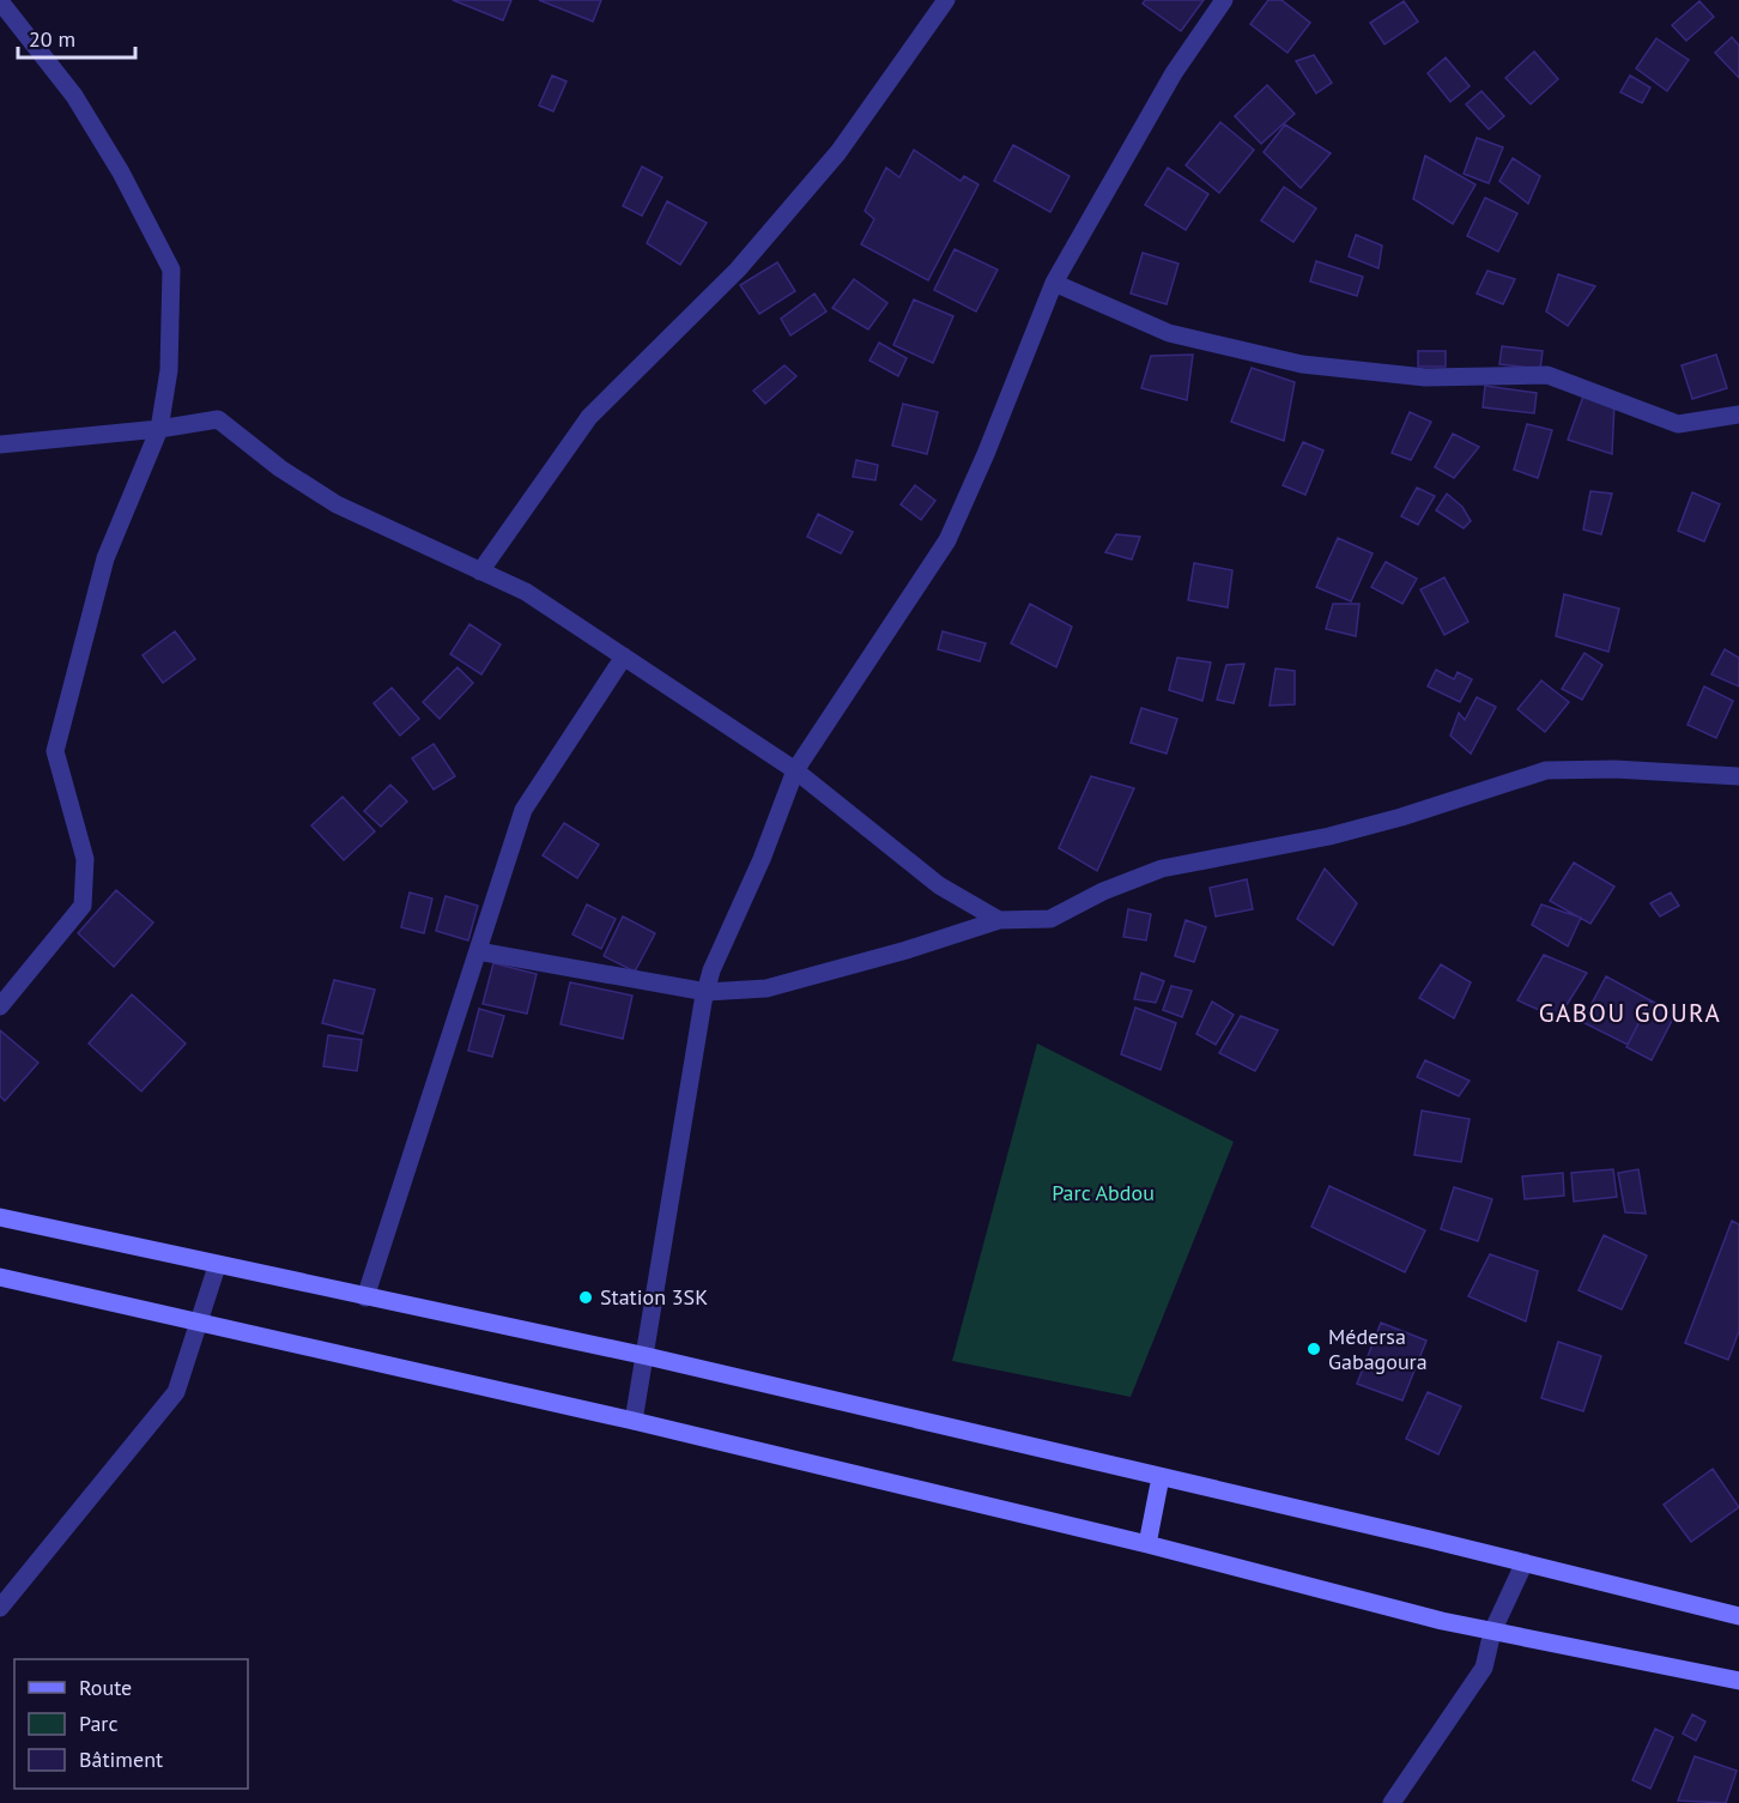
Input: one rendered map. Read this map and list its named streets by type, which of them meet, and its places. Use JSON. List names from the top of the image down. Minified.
{"districts":["GABOU GOURA"],"parks":["Parc Abdou"],"places":["Station 3SK","Médersa Gabagoura"],"legend":["Route","Parc","Bâtiment"],"scale_bar":"20 m"}
